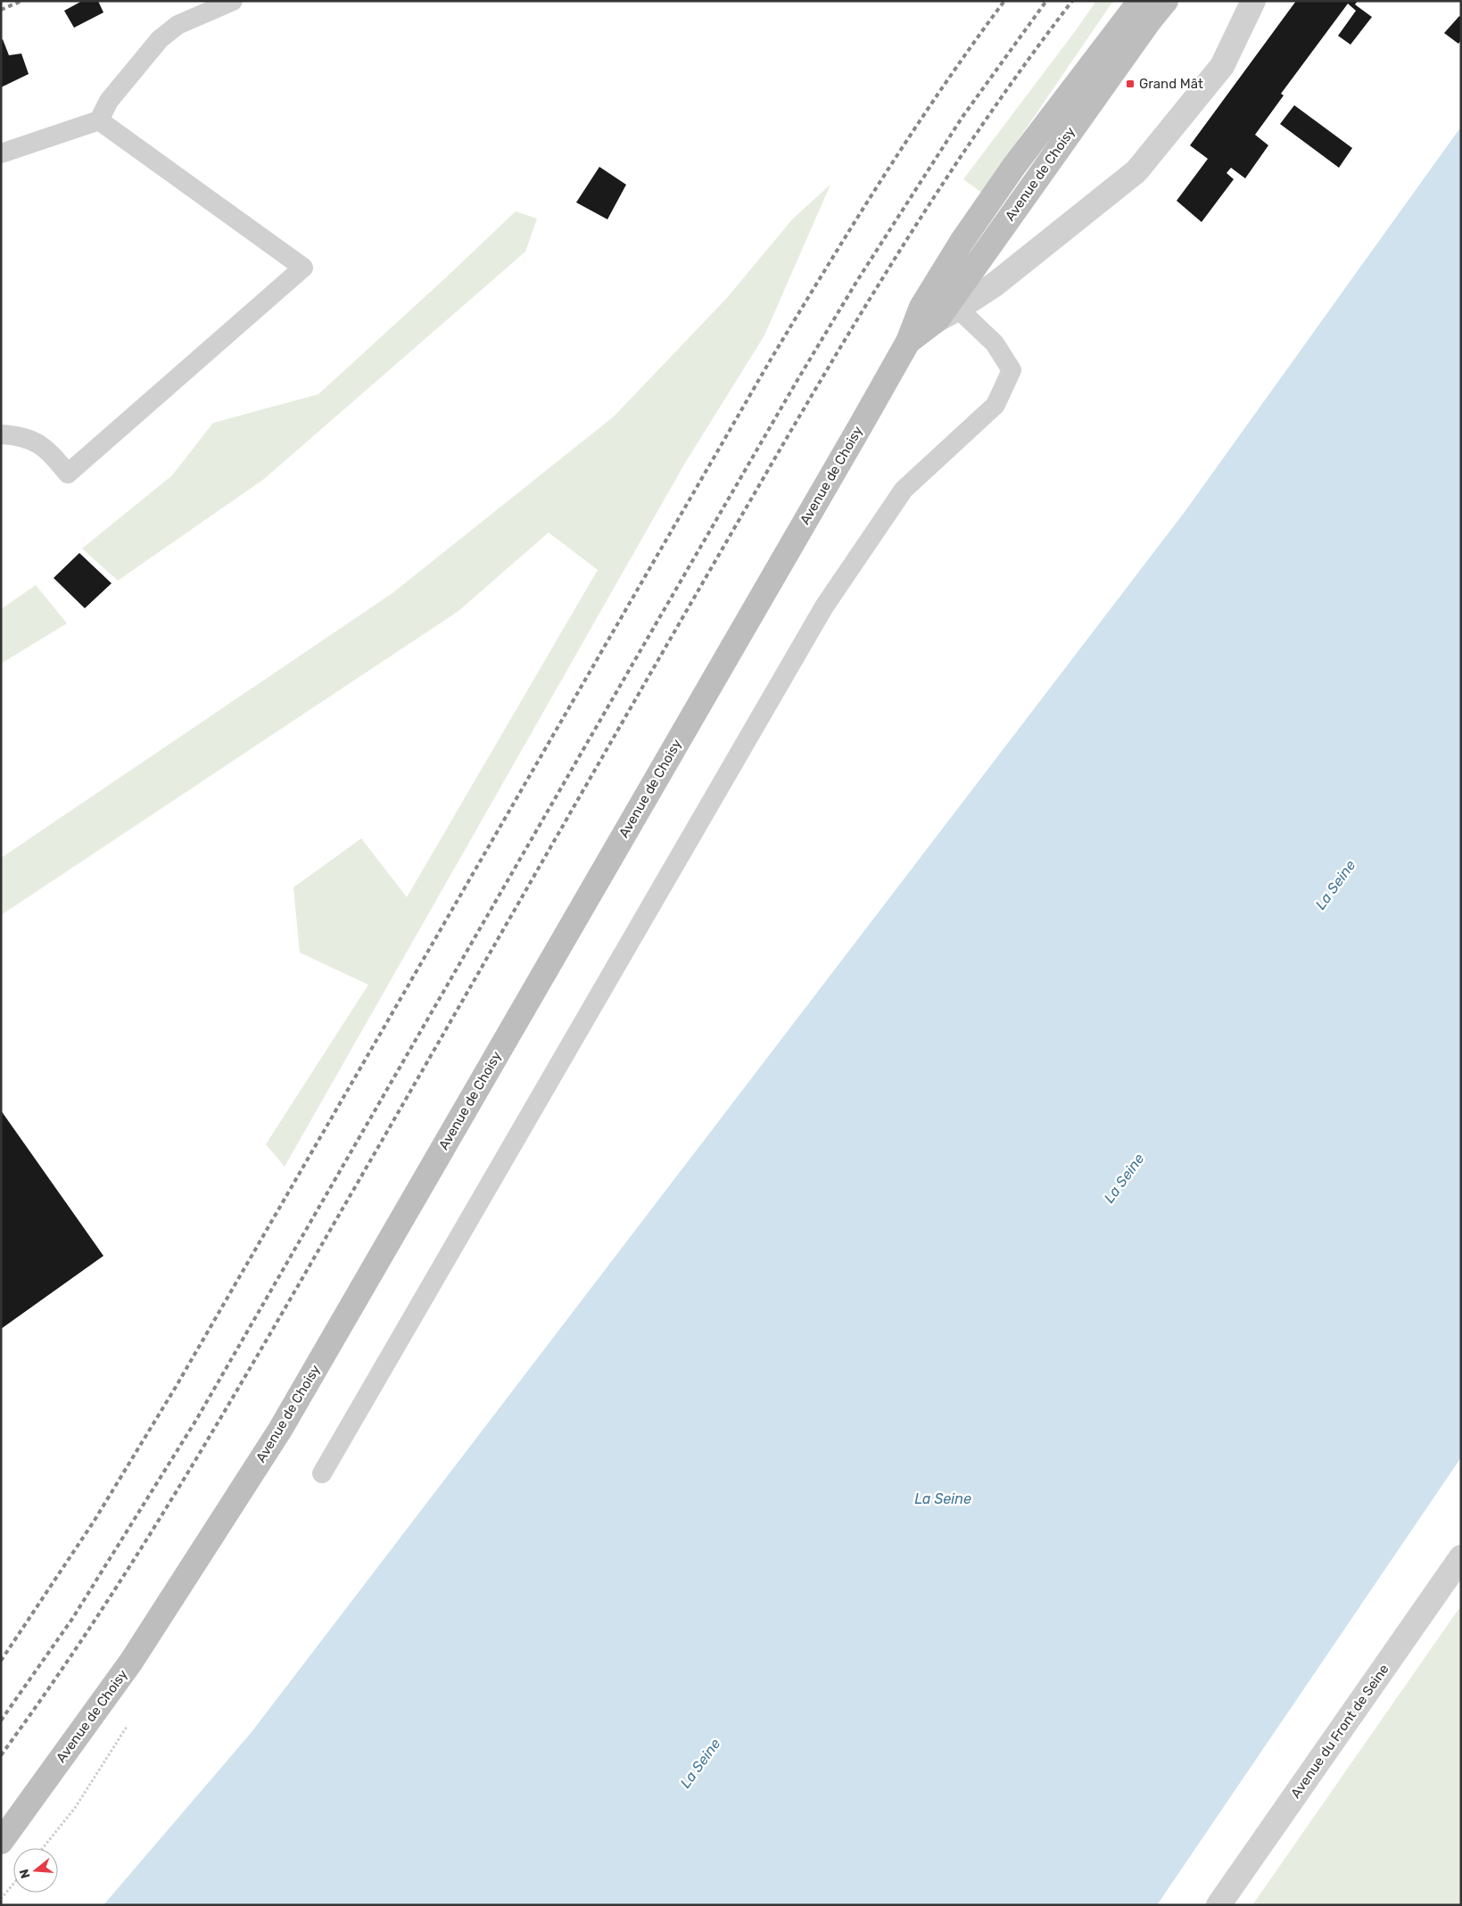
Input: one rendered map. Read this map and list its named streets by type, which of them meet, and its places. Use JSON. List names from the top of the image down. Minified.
{"streets":{"main road":["Avenue de Choisy"],"street":["Avenue du Front de Seine"]},"water":["La Seine"],"places":{"transit":["Grand Mât"]},"north":"left"}
